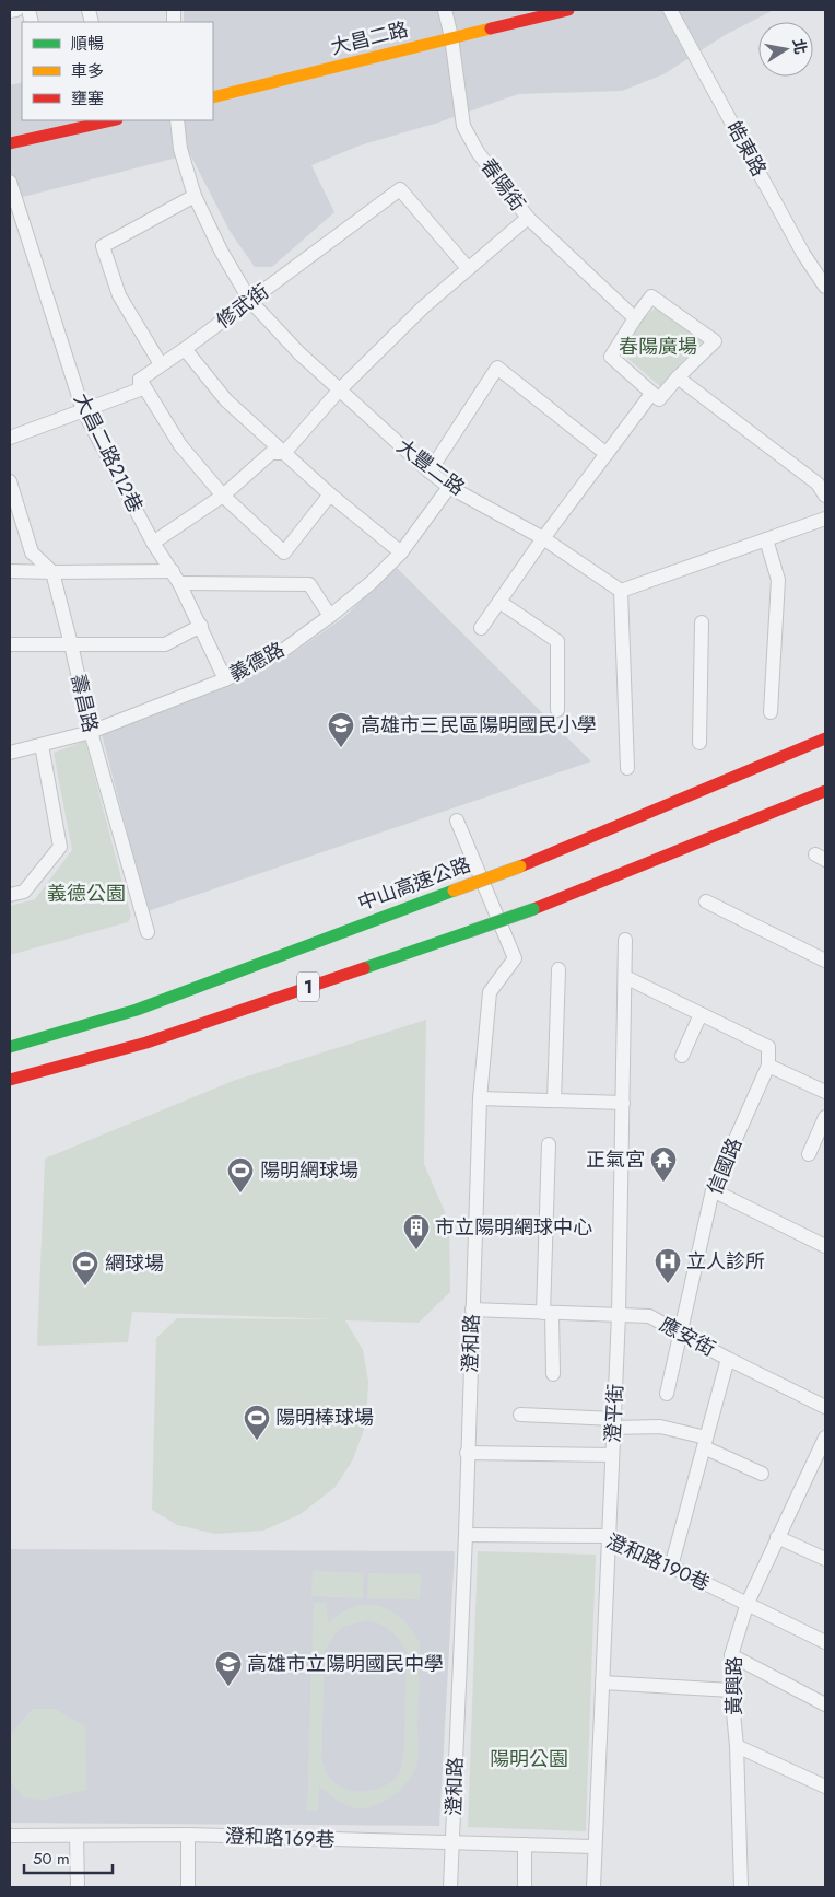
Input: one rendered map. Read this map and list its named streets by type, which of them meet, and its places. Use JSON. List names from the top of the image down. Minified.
{"streets":{"main road":["大昌二路","中山高速公路","1"],"street":["皓東路","春陽街","修武街","大昌二路212巷","大豐二路","義德路","壽昌路","信國路","應安街","澄和路","澄平街","澄和路190巷","黃興路","澄和路169巷"]},"crossings":[["大昌二路","春陽街"],["修武街","大昌二路212巷"],["修武街","大豐二路"],["大昌二路212巷","義德路"],["大豐二路","義德路"],["義德路","壽昌路"],["信國路","應安街"],["應安街","澄和路"],["應安街","澄平街"],["澄和路","澄和路190巷"],["澄和路","澄和路169巷"],["澄平街","澄和路190巷"],["澄平街","澄和路169巷"],["澄和路190巷","黃興路"]],"parks":["春陽廣場","義德公園","陽明公園"],"places":{"school or university":["高雄市三民區陽明國民小學","高雄市立陽明國民中學"],"temple":["正氣宮"],"sports":["陽明網球場","網球場","陽明棒球場"],"building":["市立陽明網球中心"],"hospital":["立人診所"]},"legend":["順暢","車多","壅塞"],"scale_bar":"50 m","north":"right"}
